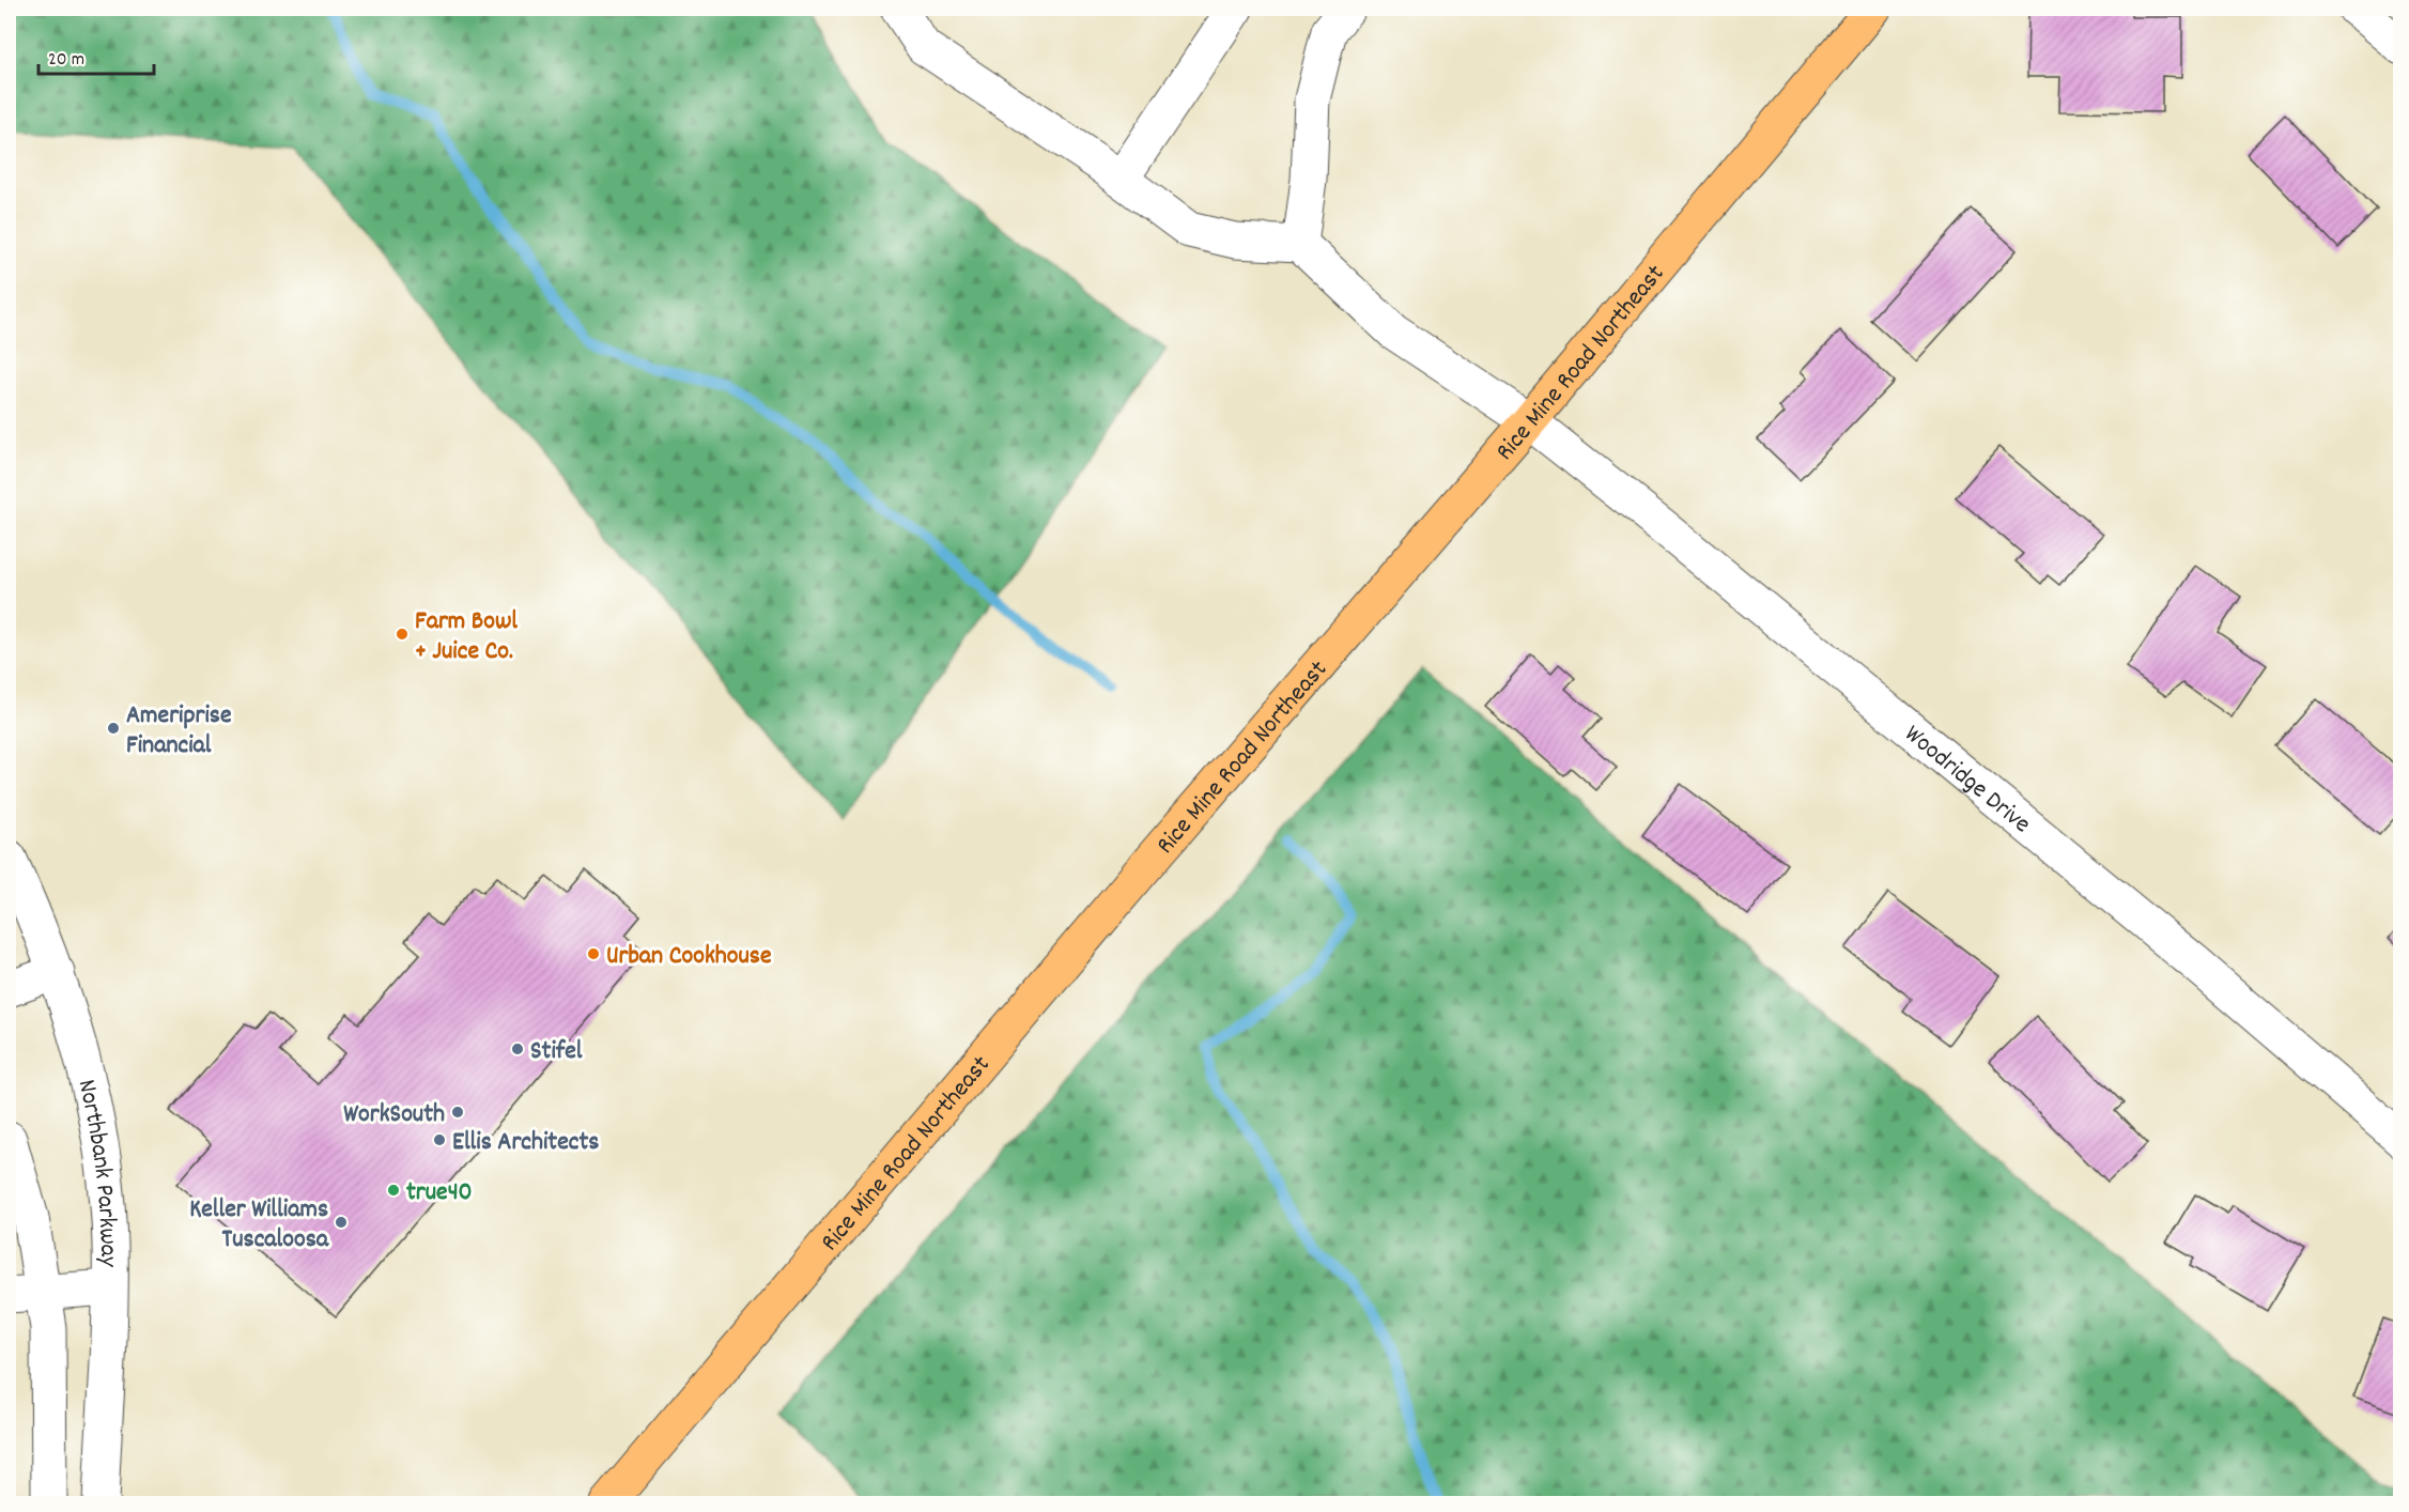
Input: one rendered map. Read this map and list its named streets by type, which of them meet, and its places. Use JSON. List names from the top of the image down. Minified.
{"streets":{"main road":["Rice Mine Road Northeast"],"street":["Woodridge Drive","Northbank Parkway"]},"crossings":[["Rice Mine Road Northeast","Woodridge Drive"]],"places":["Farm Bowl + Juice Co.","Ameriprise Financial","Urban Cookhouse","Stifel","WorkSouth","Ellis Architects","true40","Keller Williams Tuscaloosa"],"scale_bar":"20 m"}
